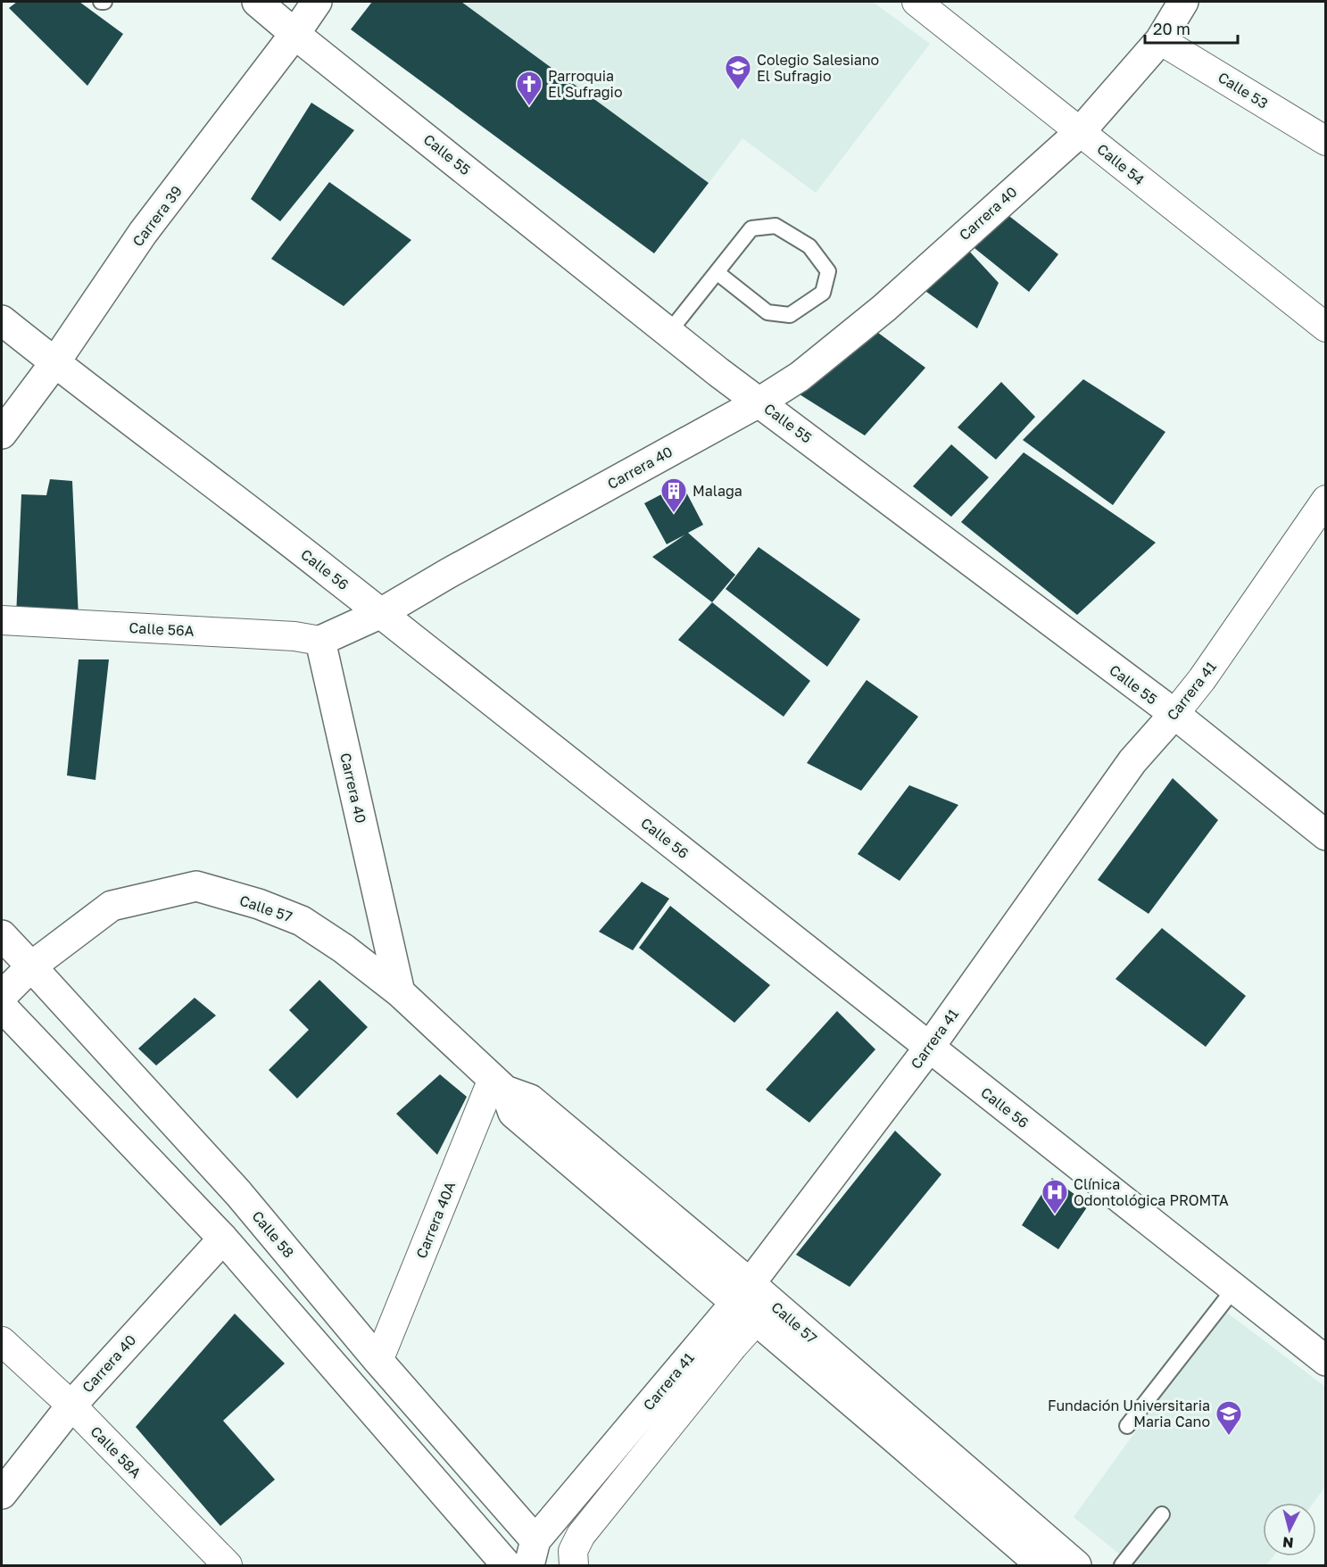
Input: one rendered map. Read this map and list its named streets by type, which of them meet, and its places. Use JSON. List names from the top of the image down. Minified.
{"streets":{"street":["Calle 53","Calle 55","Calle 54","Carrera 40","Carrera 39","Calle 56","Calle 56A","Carrera 41","Calle 57","Carrera 40A","Calle 58","Calle 58A"]},"crossings":[["Calle 53","Carrera 40"],["Calle 55","Carrera 40"],["Calle 55","Carrera 39"],["Calle 55","Carrera 41"],["Calle 54","Carrera 40"],["Carrera 40","Calle 56"],["Carrera 40","Calle 56A"],["Carrera 40","Calle 57"],["Carrera 40","Calle 58A"],["Carrera 39","Calle 56"],["Calle 56","Carrera 41"],["Carrera 41","Calle 57"],["Carrera 41","Calle 58"],["Calle 57","Carrera 40A"],["Calle 57","Calle 58"],["Carrera 40A","Calle 58"]],"places":{"school or university":["Colegio Salesiano El Sufragio","Fundación Universitaria Maria Cano"],"church":["Parroquia El Sufragio"],"building":["Malaga"],"hospital":["Clínica Odontológica PROMTA"]},"scale_bar":"20 m","north":"bottom"}
